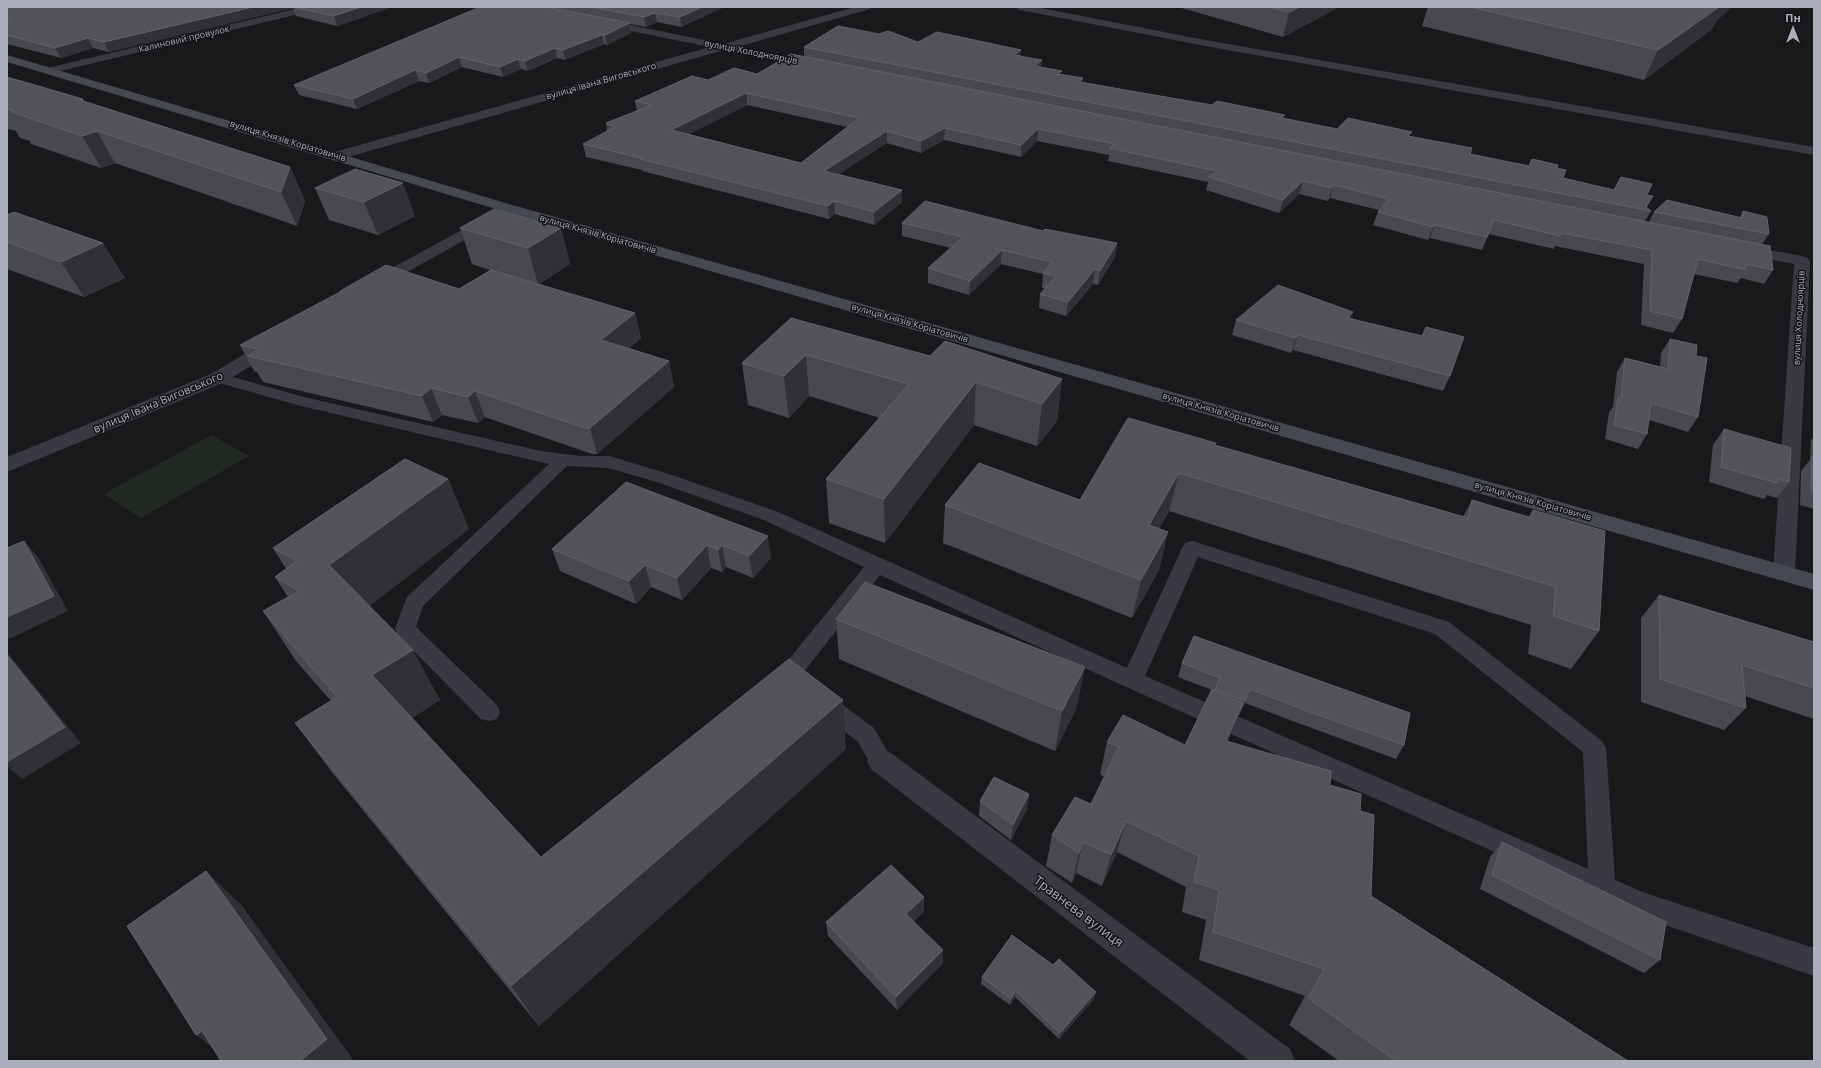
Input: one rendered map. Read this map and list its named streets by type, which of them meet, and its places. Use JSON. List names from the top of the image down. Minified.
{"streets":{"main road":["вулиця Князів Коріатовичів"],"street":["Калиновий провулок","вулиця Холодноярців","вулиця Івана Виговського","Травнева вулиця"]},"crossings":[["Калиновий провулок","вулиця Князів Коріатовичів"],["вулиця Холодноярців","вулиця Івана Виговського"],["вулиця Холодноярців","вулиця Князів Коріатовичів"],["вулиця Івана Виговського","вулиця Князів Коріатовичів"]],"north":"top"}
